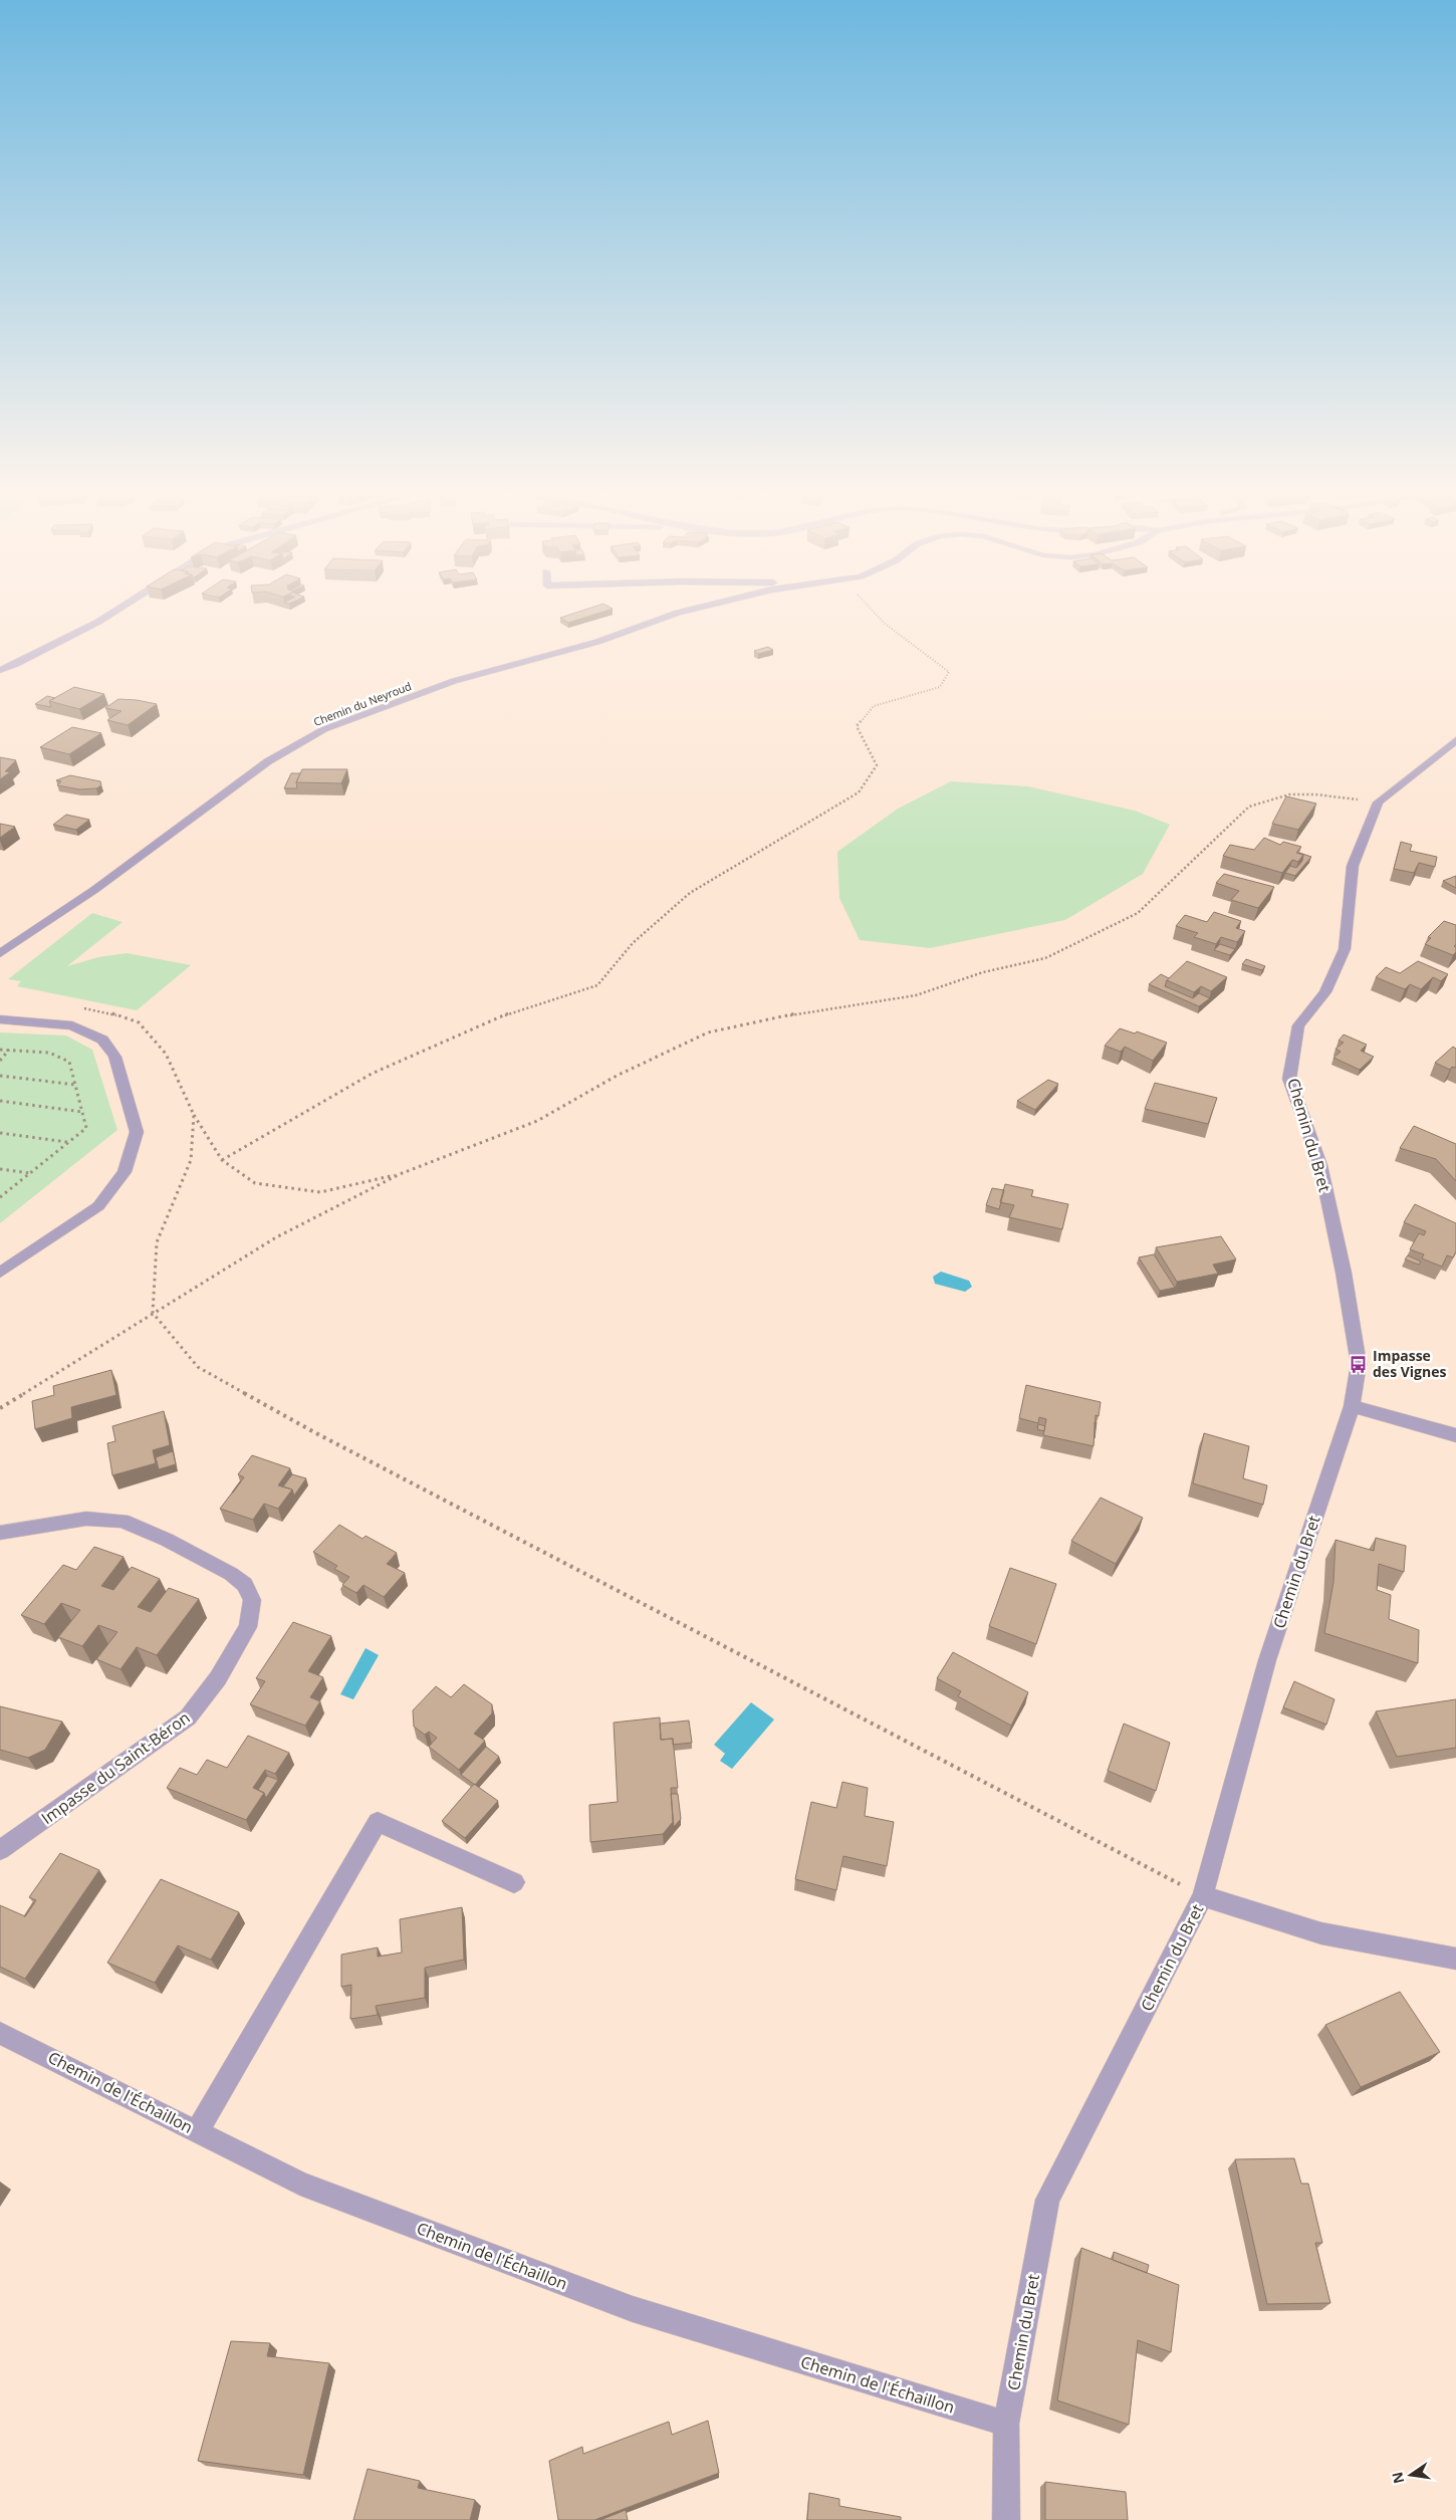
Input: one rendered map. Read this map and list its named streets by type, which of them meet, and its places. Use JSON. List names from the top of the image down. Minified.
{"streets":{"street":["Chemin du Neyroud","Chemin du Bret","Impasse du Saint-Béron","Chemin de l'Échaillon"]},"crossings":[["Chemin du Bret","Chemin de l'Échaillon"]],"places":{"bus stop":["Impasse des Vignes"]},"north":"left"}
